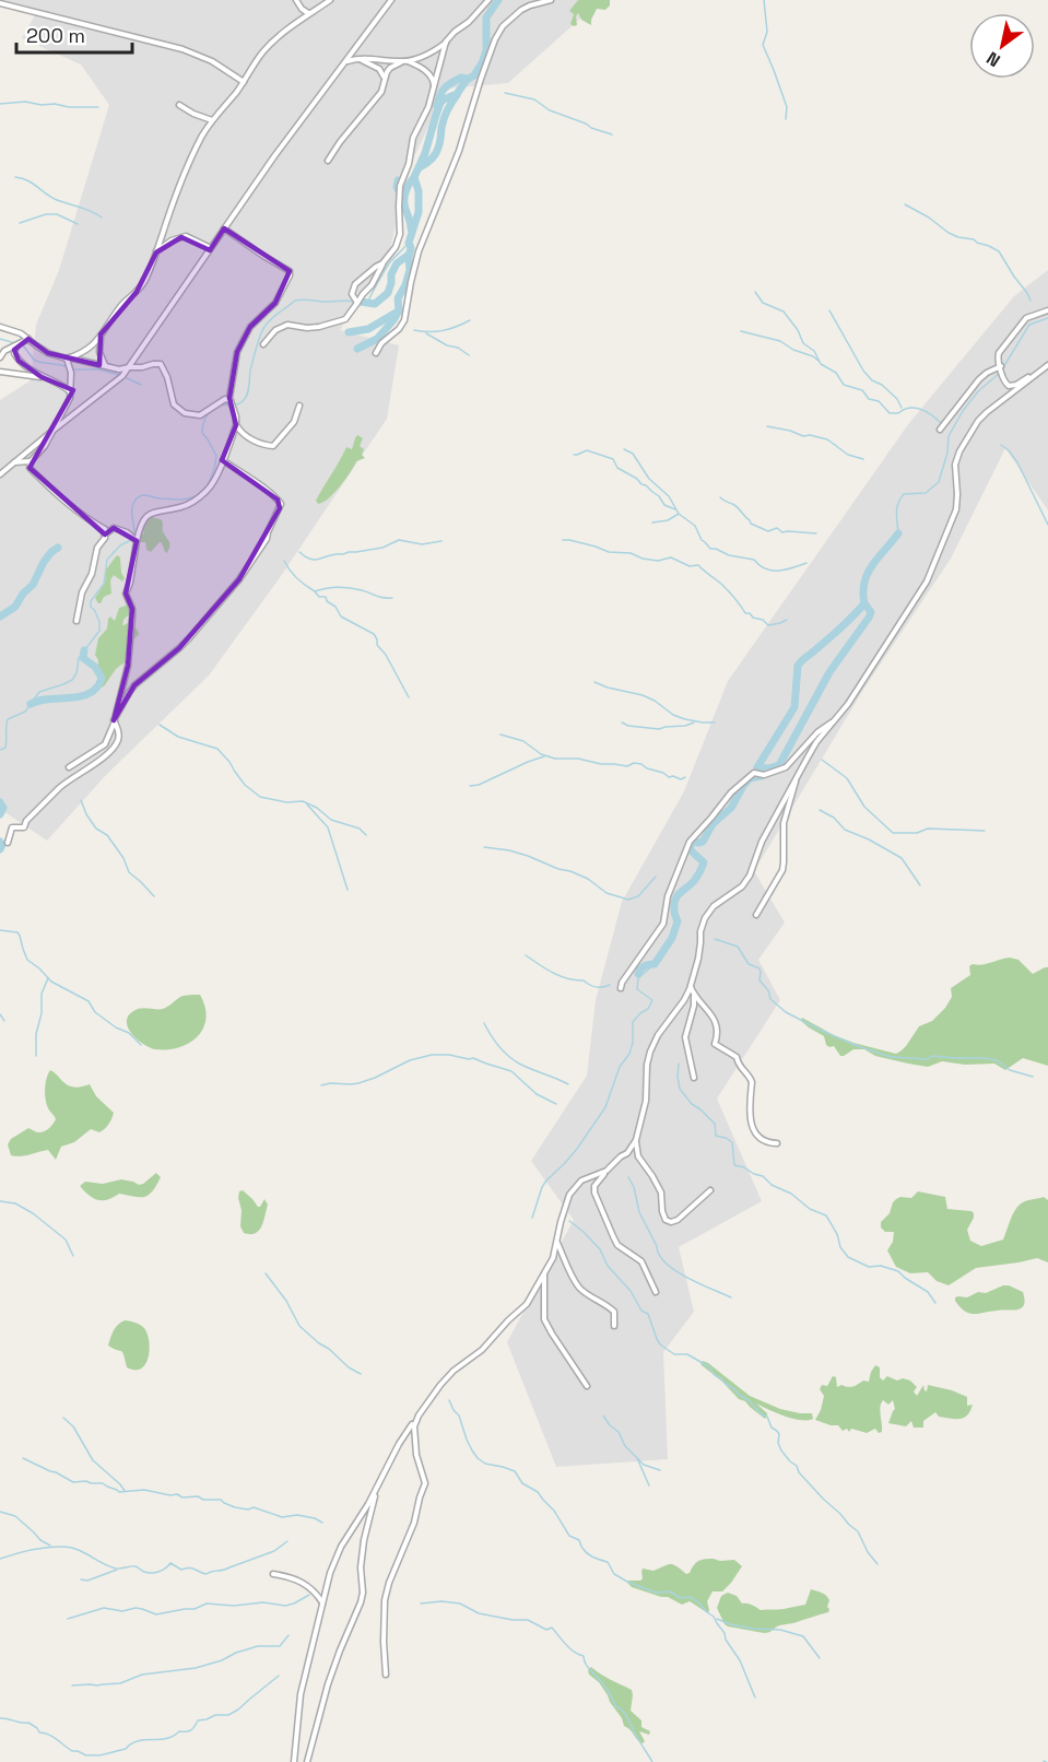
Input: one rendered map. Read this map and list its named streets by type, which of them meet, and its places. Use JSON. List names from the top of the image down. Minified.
{"scale_bar":"200 m","north":"bottom left"}
